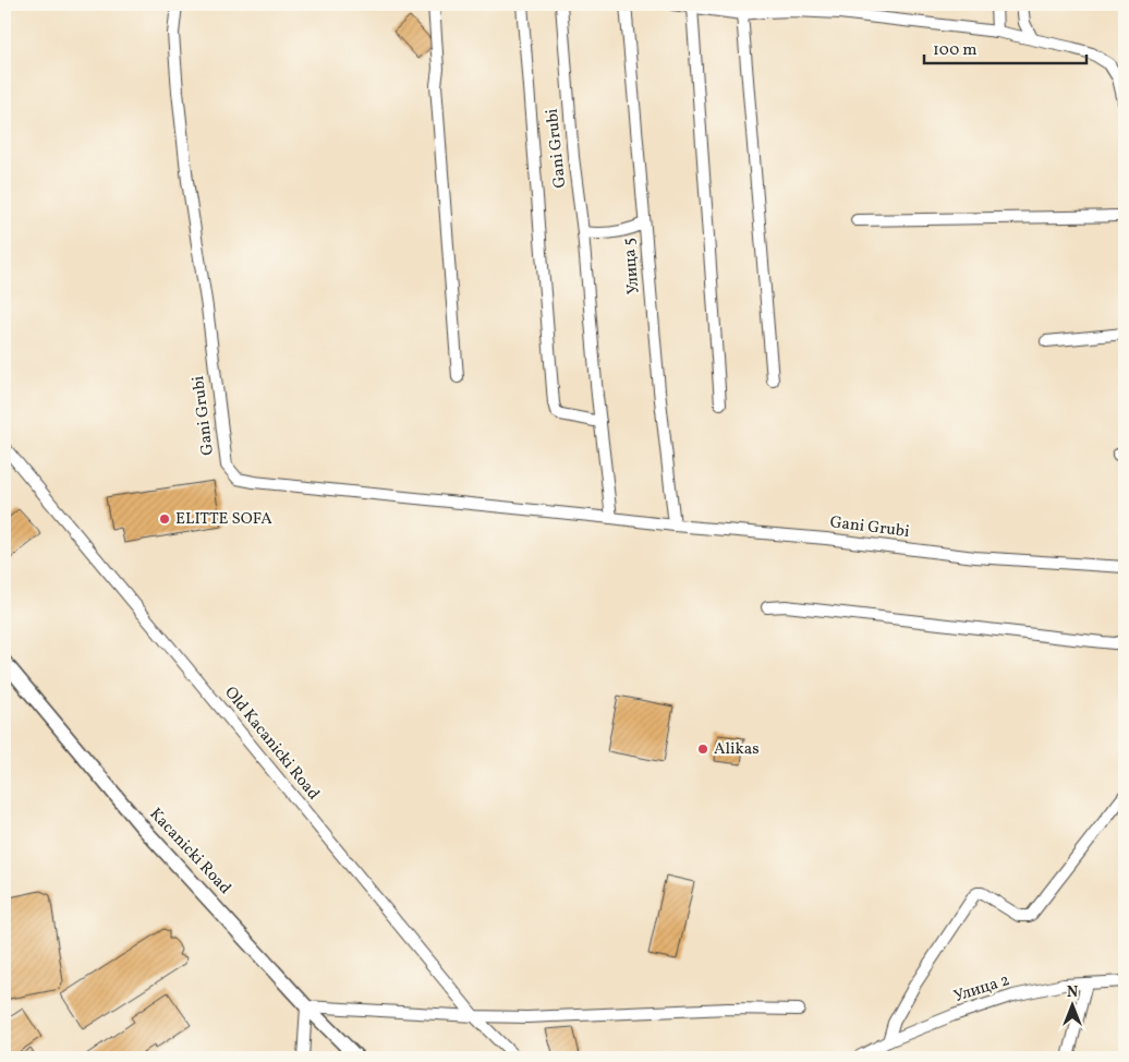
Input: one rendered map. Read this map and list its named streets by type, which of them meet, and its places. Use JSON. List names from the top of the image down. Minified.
{"streets":{"street":["Gani Grubi","Улица 5","Old Kacanicki Road","Kacanicki Road","Улица 2"]},"crossings":[["Gani Grubi","Улица 5"]],"places":["ELITTE SOFA","Alikas"],"scale_bar":"100 m","north":"top"}
